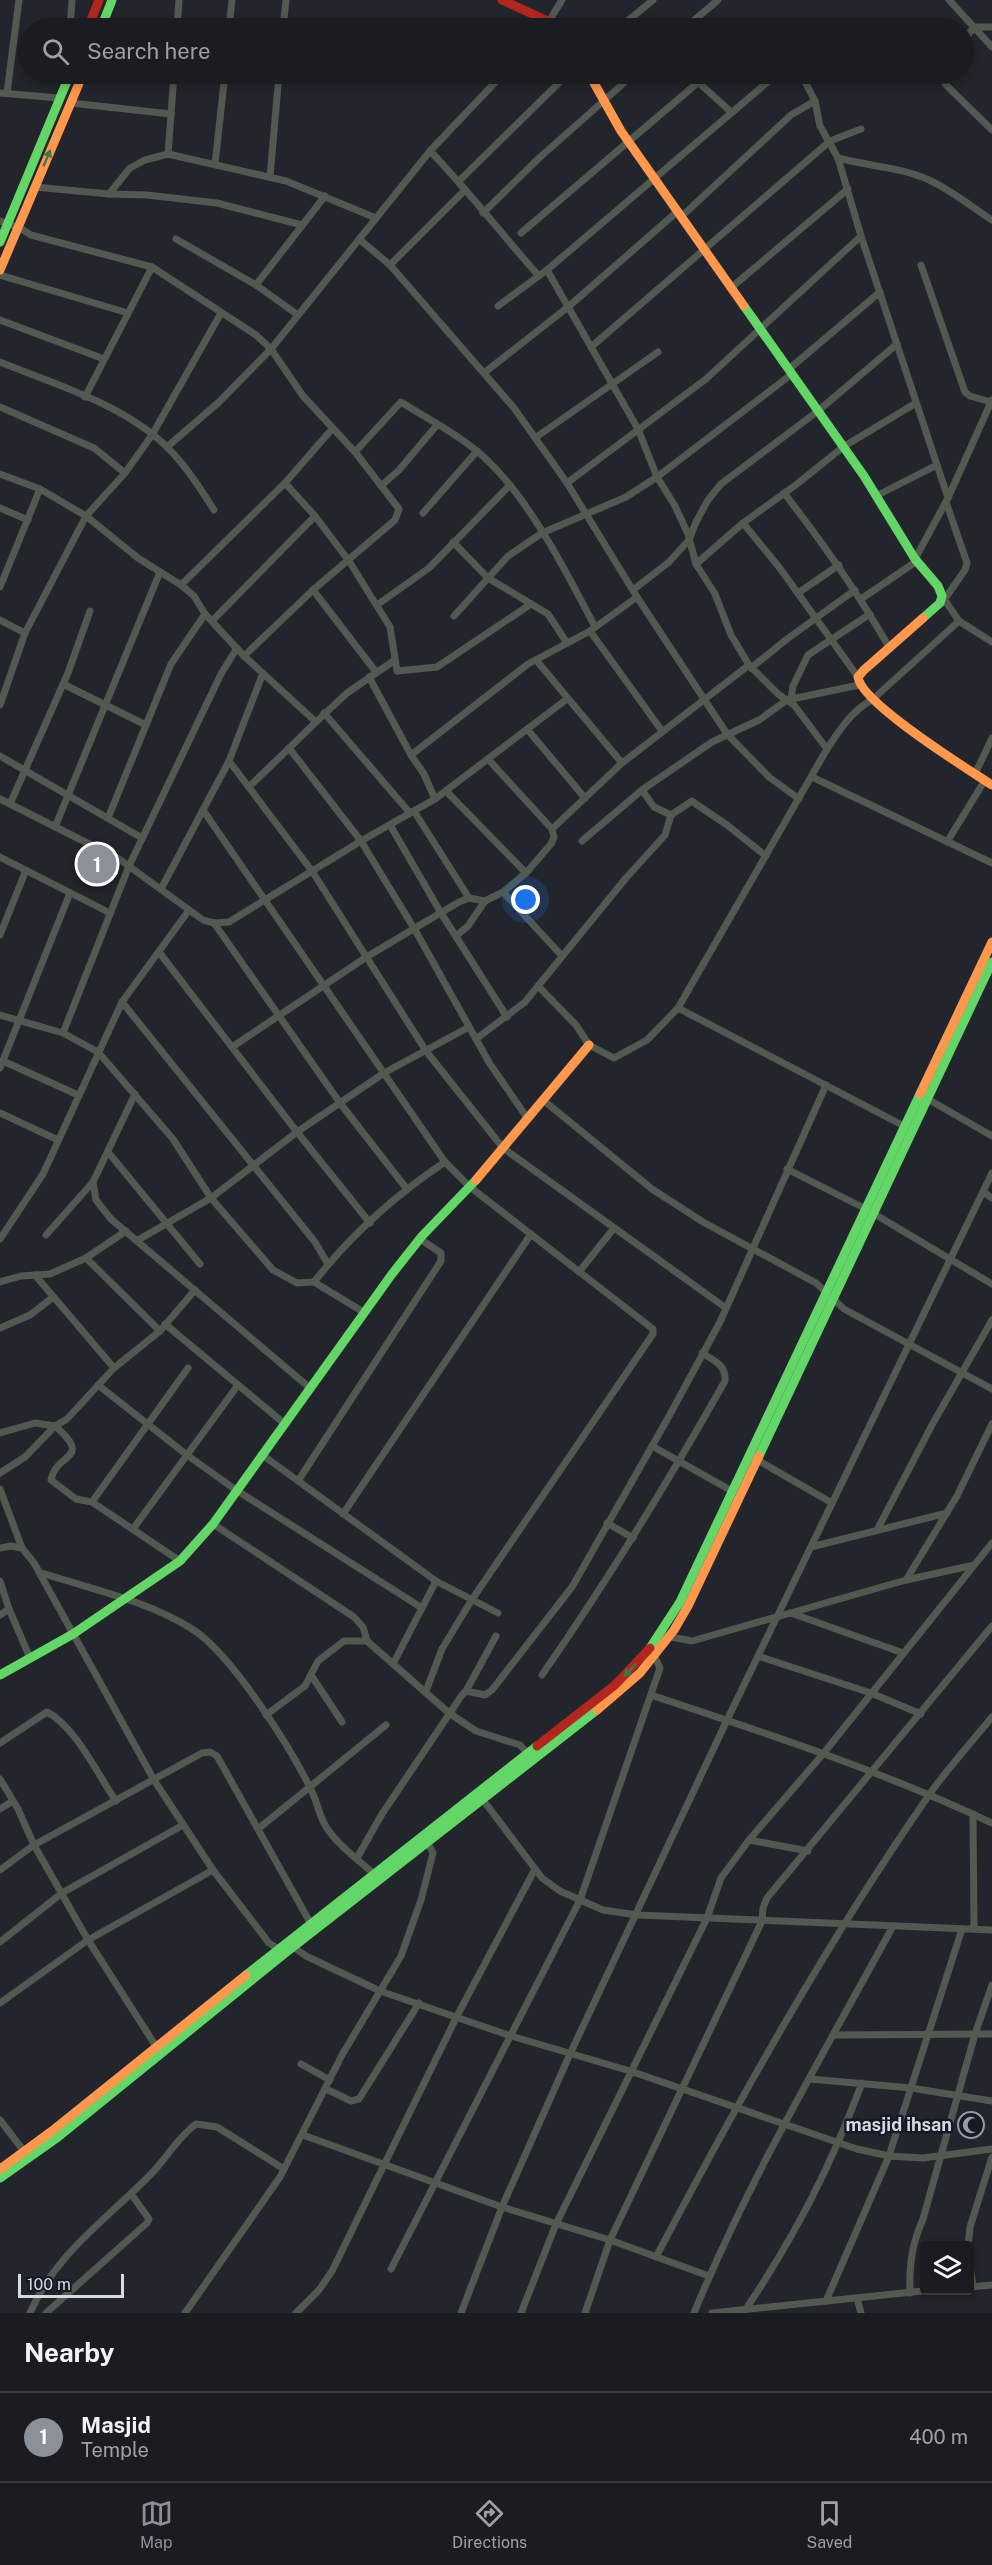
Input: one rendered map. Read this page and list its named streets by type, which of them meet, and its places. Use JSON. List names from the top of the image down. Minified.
{"places":{"mosque":["masjid ihsan"]},"scale_bar":"100 m","page":{"search":"Search here","pins":"1","scale":"100 m","heading":"Nearby","list":[{"mark":"1","name":"Masjid","note":"Temple","value":"400 m"}],"nav":["Map","Directions","Saved"]}}
